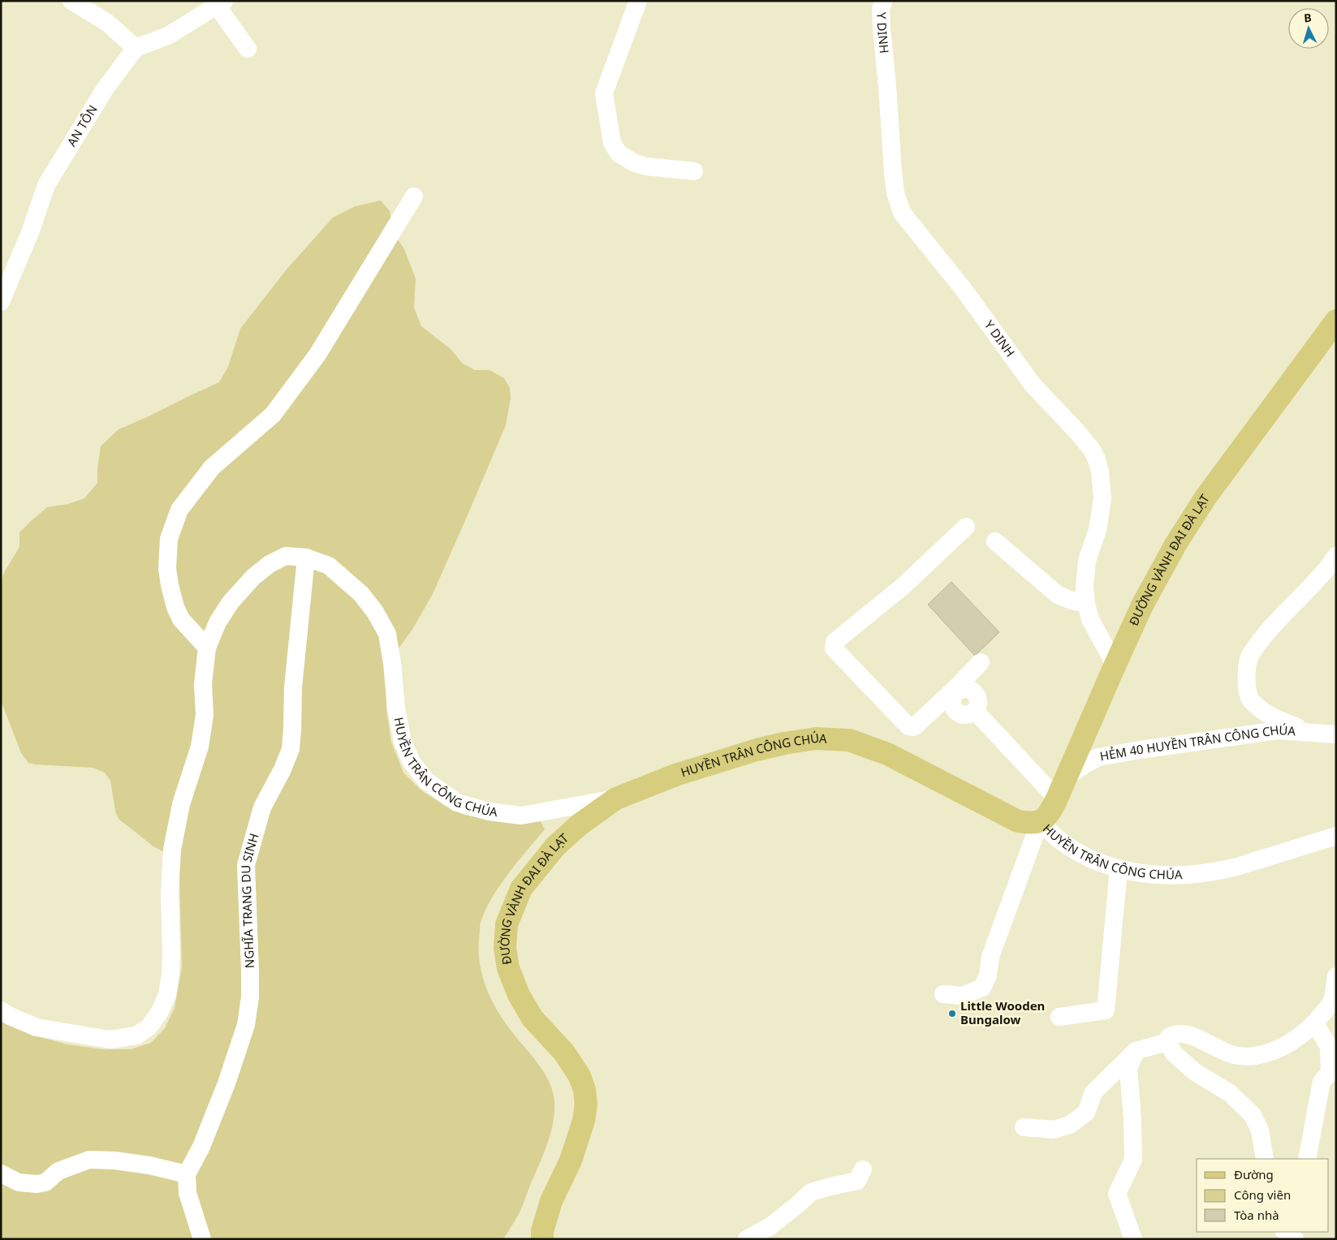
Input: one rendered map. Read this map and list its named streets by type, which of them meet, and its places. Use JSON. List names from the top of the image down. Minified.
{"streets":{"main road":["ĐƯỜNG VÀNH ĐAI ĐÀ LẠT","HUYỀN TRÂN CÔNG CHÚA"],"street":["Y DINH","AN TÔN","HẺM 40 HUYỀN TRÂN CÔNG CHÚA","NGHĨA TRANG DU SINH"]},"crossings":[["Y DINH","ĐƯỜNG VÀNH ĐAI ĐÀ LẠT"],["ĐƯỜNG VÀNH ĐAI ĐÀ LẠT","HẺM 40 HUYỀN TRÂN CÔNG CHÚA"],["ĐƯỜNG VÀNH ĐAI ĐÀ LẠT","HUYỀN TRÂN CÔNG CHÚA"],["HUYỀN TRÂN CÔNG CHÚA","NGHĨA TRANG DU SINH"]],"places":["Little Wooden Bungalow"],"legend":["Đường","Công viên","Tòa nhà"],"north":"top"}
